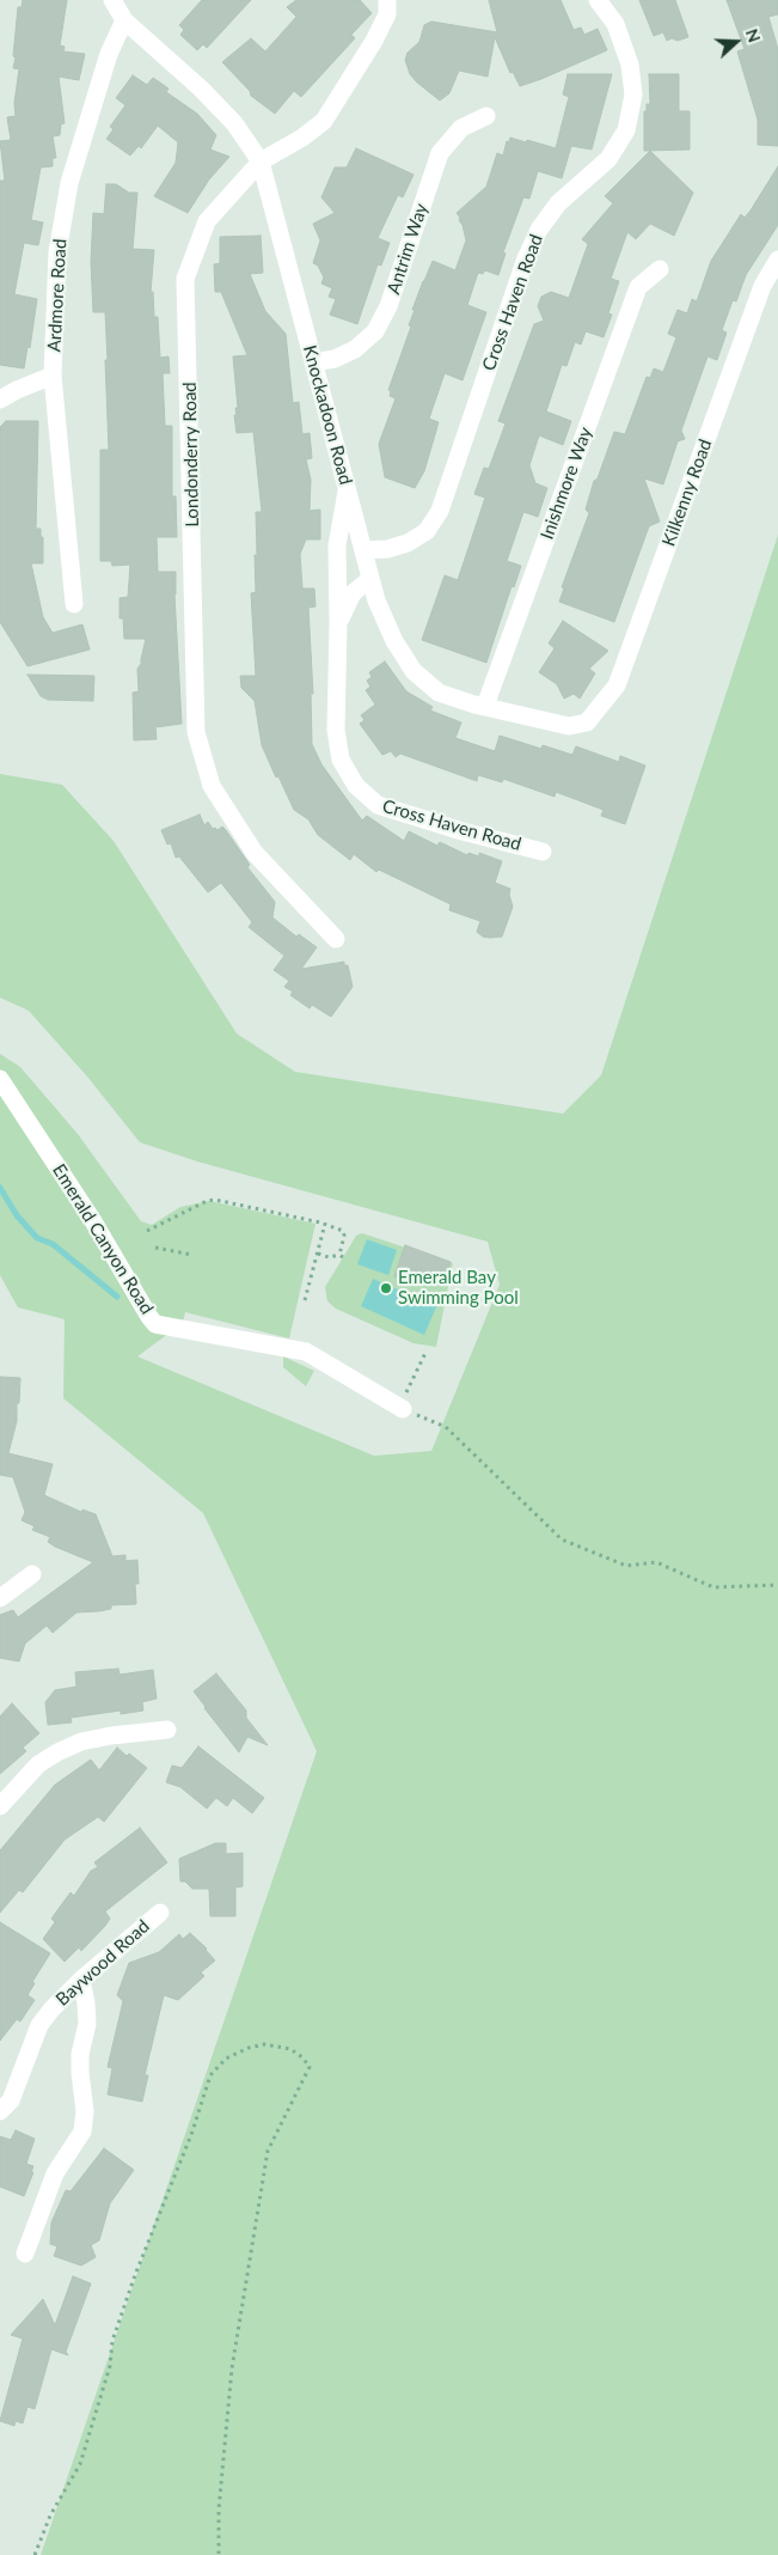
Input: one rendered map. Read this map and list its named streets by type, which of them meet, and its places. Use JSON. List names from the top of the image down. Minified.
{"streets":{"street":["Antrim Way","Ardmore Road","Cross Haven Road","Knockadoon Road","Londonderry Road","Inishmore Way","Kilkenny Road","Emerald Canyon Road","Baywood Road"]},"crossings":[["Antrim Way","Knockadoon Road"],["Ardmore Road","Knockadoon Road"],["Cross Haven Road","Knockadoon Road"],["Knockadoon Road","Londonderry Road"],["Knockadoon Road","Inishmore Way"],["Knockadoon Road","Kilkenny Road"]],"places":["Emerald Bay Swimming Pool"],"north":"right"}
